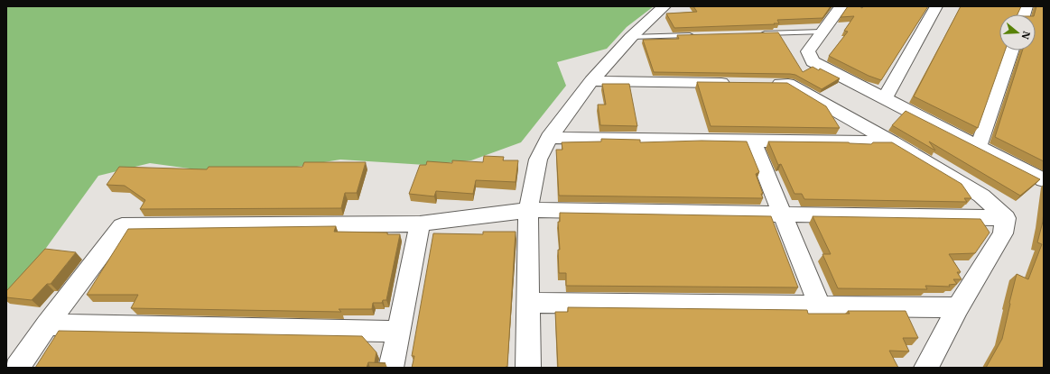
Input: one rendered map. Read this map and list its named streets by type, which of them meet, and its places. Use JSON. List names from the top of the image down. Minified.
{"north":"right"}
